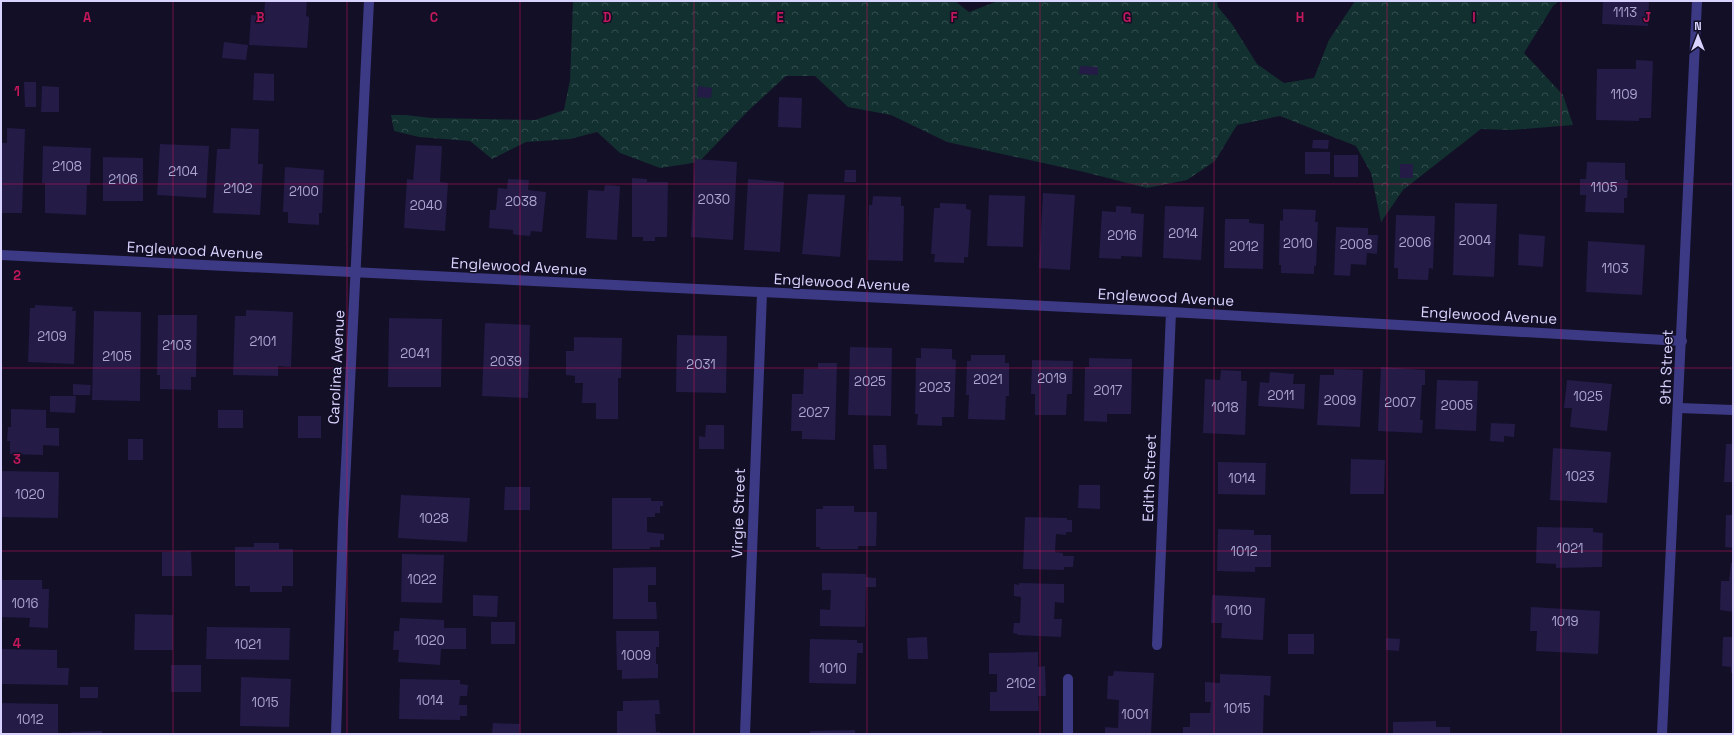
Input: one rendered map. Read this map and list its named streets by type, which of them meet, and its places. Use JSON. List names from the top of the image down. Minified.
{"streets":{"street":["Englewood Avenue","Carolina Avenue","9th Street","Edith Street","Virgie Street"]},"crossings":[["Englewood Avenue","Carolina Avenue"],["Englewood Avenue","9th Street"],["Englewood Avenue","Edith Street"],["Englewood Avenue","Virgie Street"]],"house_numbers":["1113","1109","2108","2104","2106","1105","2102","2100","2030","2038","2040","2014","2016","2004","2006","2010","2008","2012","1103","2109","2101","2103","2041","2105","2039","2031","2019","2021","2025","2023","2017","2011","1025","2009","2007","2005","1018","2027","1023","1014","1020","1028","1021","1012","1022","1016","1010","1019","1020","1021","1009","1010","2102","1014","1015","1015","1001","1012"],"north":"top","grid":{"columns":["A","B","C","D","E","F","G","H","I","J"],"rows":["1","2","3","4"]}}
